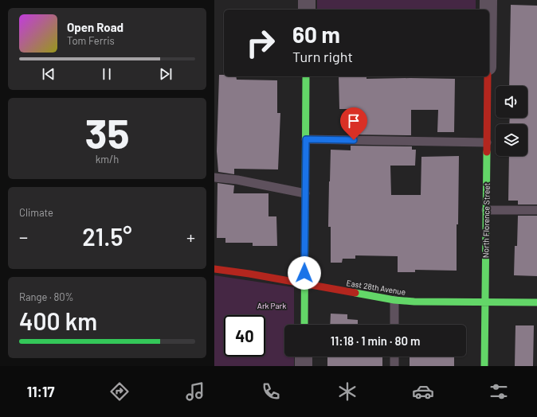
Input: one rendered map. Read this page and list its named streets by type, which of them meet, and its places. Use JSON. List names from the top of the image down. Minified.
{"streets":{"street":["North Florence Street","East 28th Avenue"]},"crossings":[["North Florence Street","East 28th Avenue"]],"parks":["Ark Park"],"page":{"turn":["60 m","Turn right"],"song":["Open Road","Tom Ferris"],"tile":[["35","km/h"],"Climate",["Range · 80%","400 km"]],"heat":["−","21.5°","+"],"limit":"40","trip":"11:18 · 1 min · 80 m","tabs":"11:17"}}
